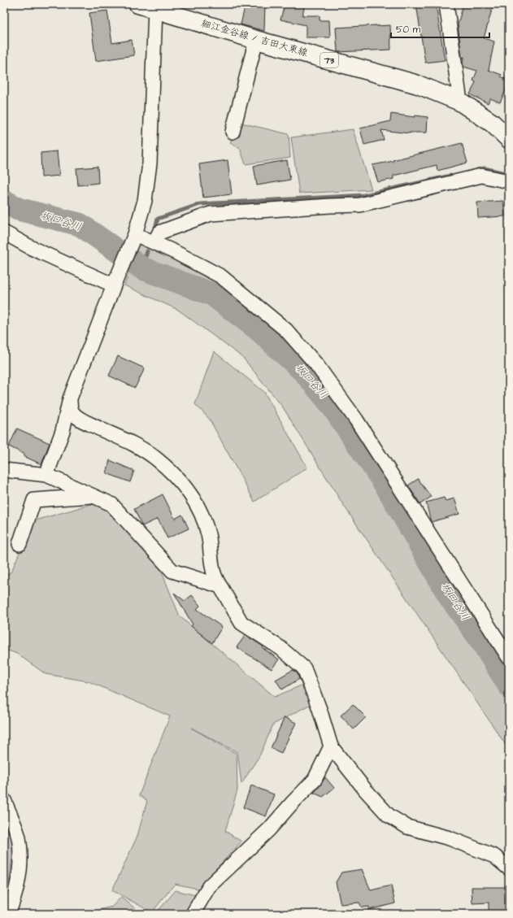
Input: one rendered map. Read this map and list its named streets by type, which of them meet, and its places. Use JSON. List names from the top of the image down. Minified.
{"streets":{"main road":["細江金谷線 / 吉田大東線","73"]},"water":["坂口谷川"],"scale_bar":"50 m"}
